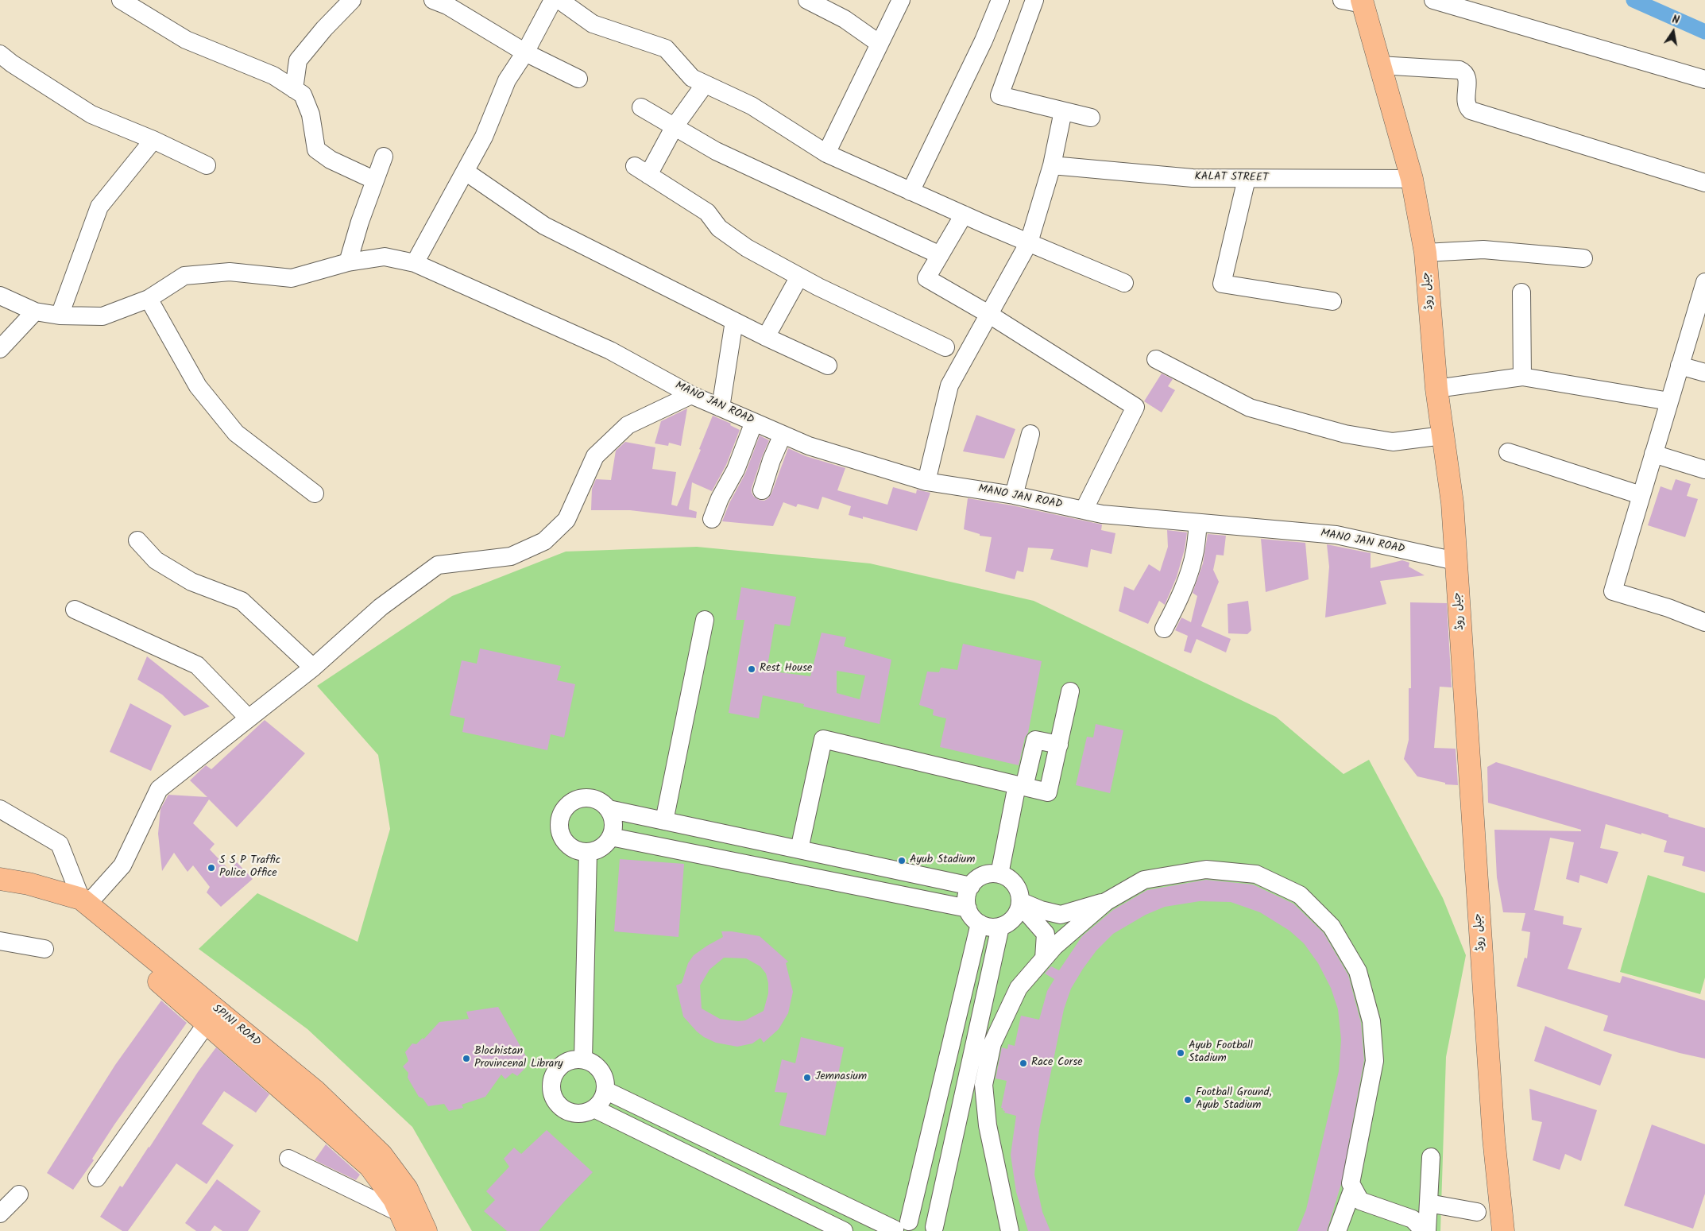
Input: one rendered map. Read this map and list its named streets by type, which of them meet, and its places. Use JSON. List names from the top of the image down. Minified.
{"streets":{"main road":["جیل روڈ","SPINI ROAD"],"street":["KALAT STREET","MANO JAN ROAD"]},"crossings":[["KALAT STREET","جیل روڈ"],["جیل روڈ","MANO JAN ROAD"]],"places":["Rest House","Ayub Stadium","S S P Traffic Police Office","Ayub Football Stadium","Blochistan Provincenal Library","Race Corse","Jemnasium","Football Ground, Ayub Stadium"],"north":"top"}
